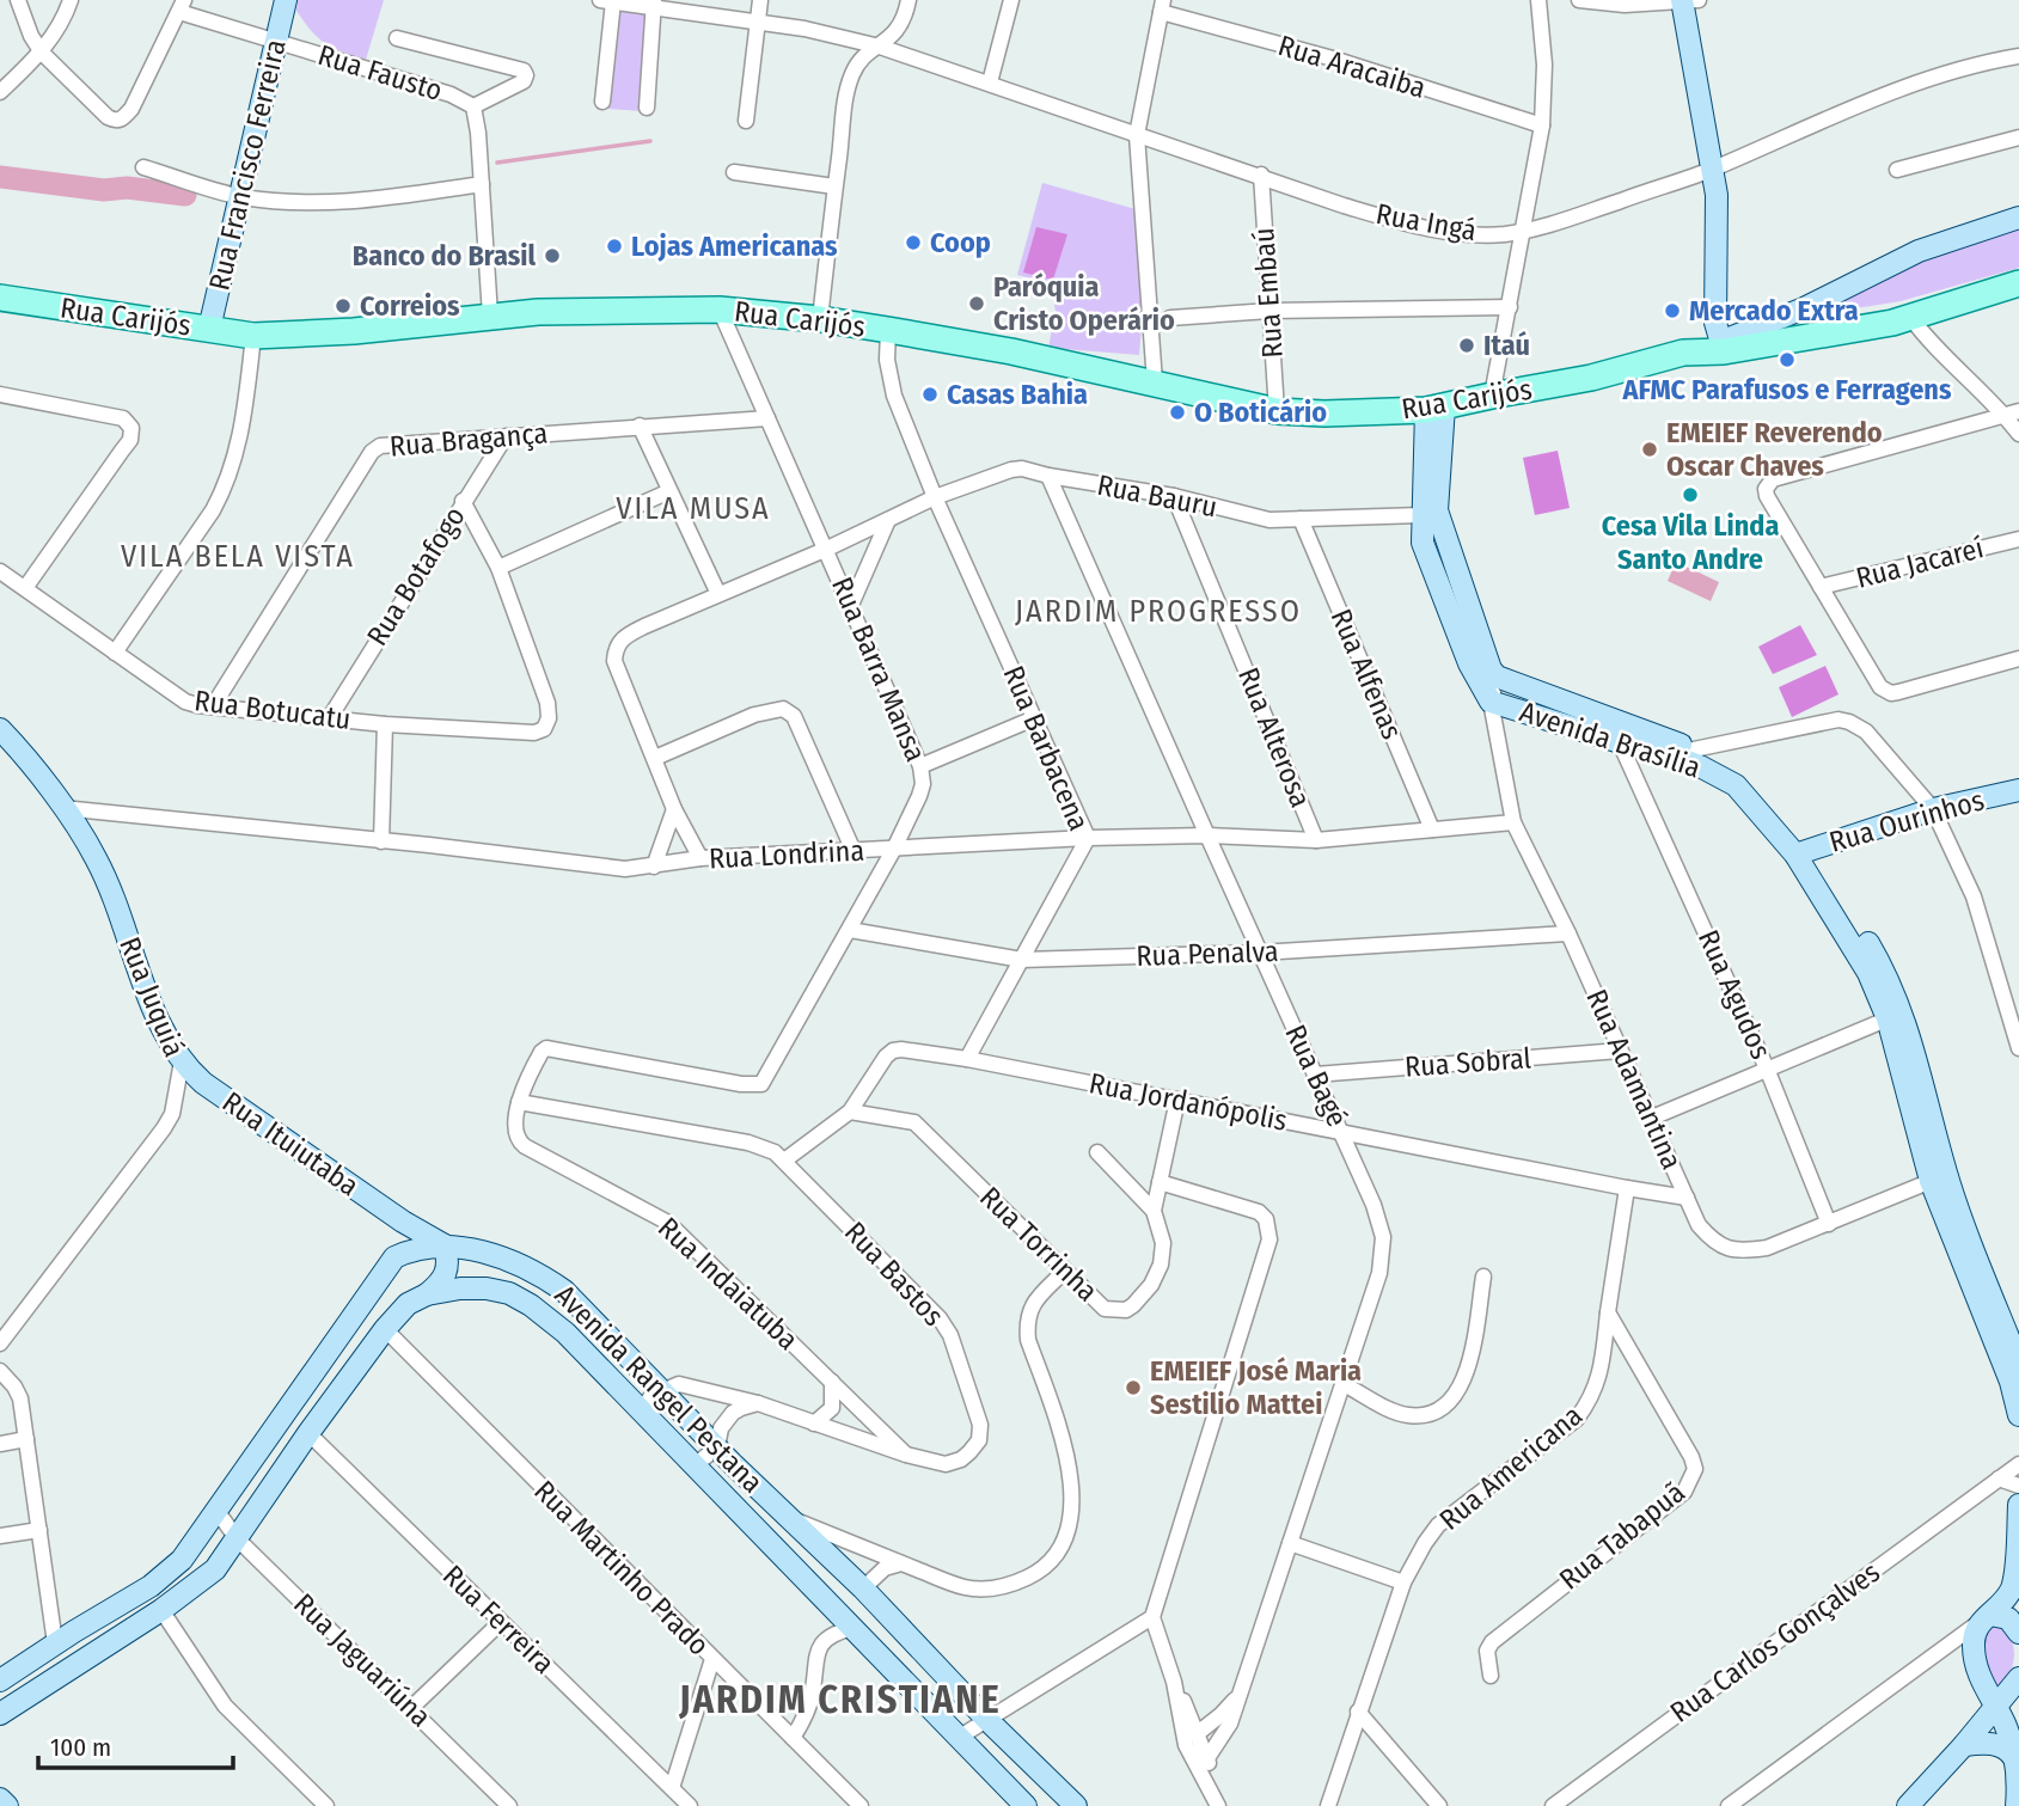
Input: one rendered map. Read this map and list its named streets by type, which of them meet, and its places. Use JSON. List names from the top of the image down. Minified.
{"streets":{"main road":["Rua Francisco Ferreira","Rua Carijós","Avenida Brasília","Rua Ourinhos","Rua Juquiá","Rua Ituiutaba","Avenida Rangel Pestana"],"street":["Rua Aracaiba","Rua Fausto","Rua Ingá","Rua Embaú","Rua Bragança","Rua Bauru","Rua Jacareí","Rua Botafogo","Rua Barra Mansa","Rua Alfenas","Rua Botucatu","Rua Alterosa","Rua Barbacena","Rua Londrina","Rua Penalva","Rua Agudos","Rua Sobral","Rua Bagé","Rua Adamantina","Rua Jordanópolis","Rua Torrinha","Rua Bastos","Rua Indaiatuba","Rua Americana","Rua Tabapuã","Rua Martinho Prado","Rua Ferreira","Rua Carlos Gonçalves","Rua Jaguariúna"]},"crossings":[["Rua Fausto","Rua Francisco Ferreira"],["Rua Fausto","Rua Carijós"],["Rua Francisco Ferreira","Rua Carijós"],["Rua Ingá","Rua Embaú"],["Rua Embaú","Rua Carijós"],["Rua Carijós","Rua Barra Mansa"],["Rua Carijós","Avenida Brasília"],["Rua Carijós","Rua Barbacena"],["Rua Bragança","Rua Botafogo"],["Rua Bragança","Rua Barra Mansa"],["Rua Bragança","Rua Botucatu"],["Rua Bauru","Rua Barra Mansa"],["Rua Bauru","Rua Alfenas"],["Rua Bauru","Rua Alterosa"],["Rua Bauru","Avenida Brasília"],["Rua Bauru","Rua Barbacena"],["Rua Bauru","Rua Bagé"],["Rua Botafogo","Rua Botucatu"],["Rua Barra Mansa","Rua Londrina"],["Rua Barra Mansa","Rua Penalva"],["Rua Barra Mansa","Rua Bastos"],["Rua Barra Mansa","Rua Indaiatuba"],["Rua Alfenas","Rua Londrina"],["Rua Alterosa","Rua Londrina"],["Avenida Brasília","Rua Ourinhos"],["Avenida Brasília","Rua Agudos"],["Avenida Brasília","Rua Adamantina"],["Rua Barbacena","Rua Londrina"],["Rua Barbacena","Rua Penalva"],["Rua Barbacena","Rua Jordanópolis"],["Rua Londrina","Rua Juquiá"],["Rua Londrina","Rua Bagé"],["Rua Londrina","Rua Adamantina"],["Rua Penalva","Rua Bagé"],["Rua Penalva","Rua Adamantina"],["Rua Agudos","Rua Adamantina"],["Rua Juquiá","Rua Ituiutaba"],["Rua Sobral","Rua Bagé"],["Rua Sobral","Rua Adamantina"],["Rua Bagé","Rua Jordanópolis"],["Rua Adamantina","Rua Jordanópolis"],["Rua Jordanópolis","Rua Torrinha"],["Rua Jordanópolis","Rua Bastos"],["Rua Ituiutaba","Avenida Rangel Pestana"],["Rua Bastos","Rua Indaiatuba"],["Rua Bastos","Avenida Rangel Pestana"],["Avenida Rangel Pestana","Rua Martinho Prado"],["Avenida Rangel Pestana","Rua Ferreira"],["Avenida Rangel Pestana","Rua Jaguariúna"],["Rua Americana","Rua Tabapuã"]],"districts":["VILA MUSA","VILA BELA VISTA","JARDIM PROGRESSO","JARDIM CRISTIANE"],"places":["Coop","Lojas Americanas","Banco do Brasil","Paróquia Cristo Operário","Correios","Mercado Extra","Itaú","AFMC Parafusos e Ferragens","Casas Bahia","O Boticário","EMEIEF Reverendo Oscar Chaves","Cesa Vila Linda Santo Andre","EMEIEF José Maria Sestilio Mattei"],"scale_bar":"100 m"}
